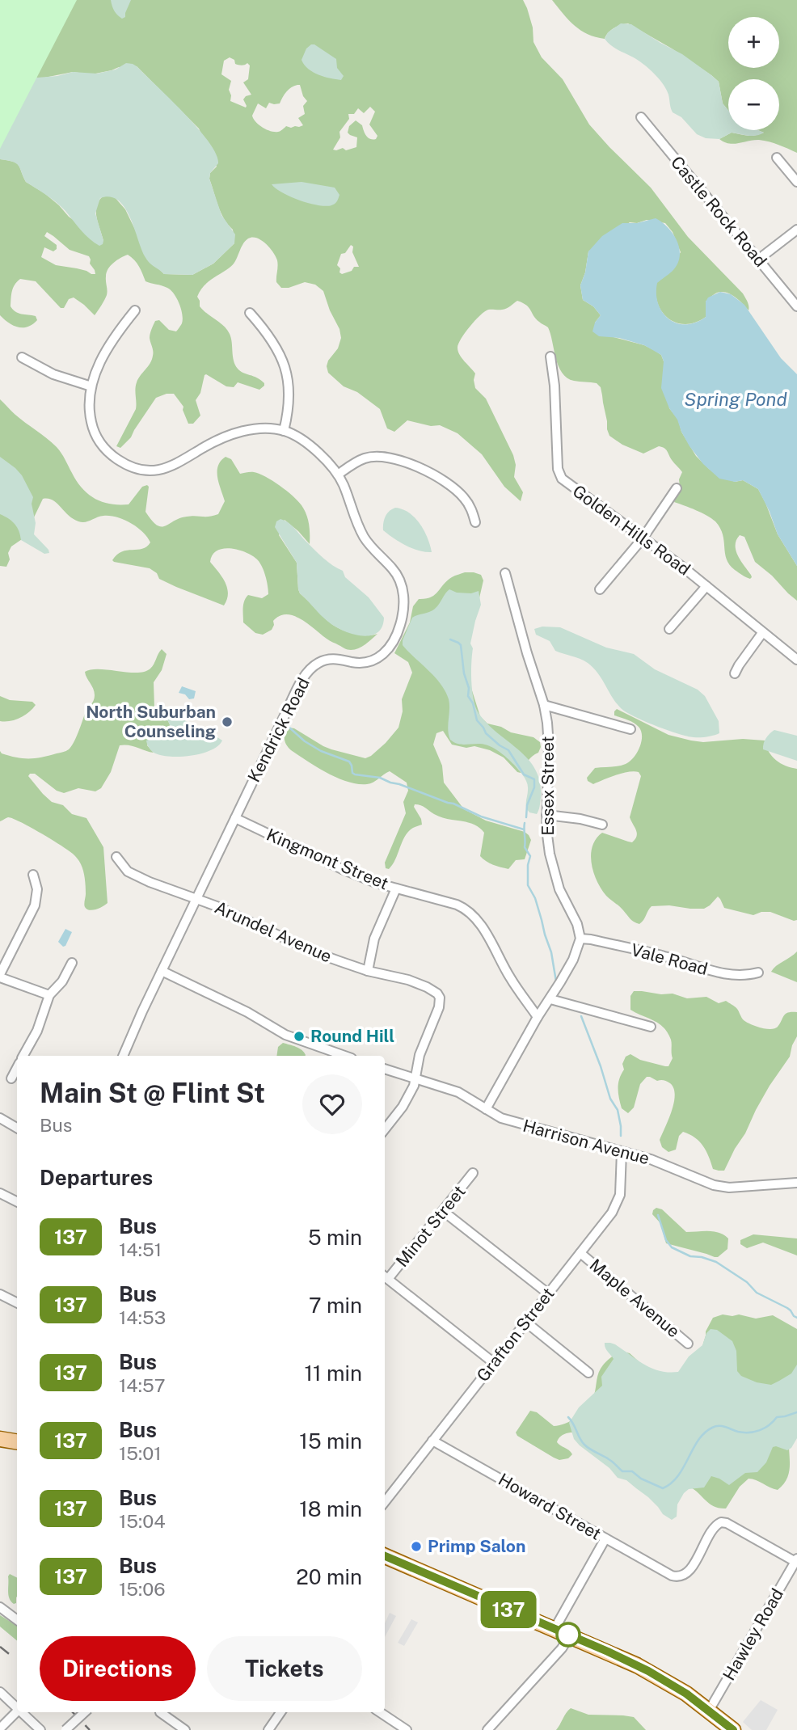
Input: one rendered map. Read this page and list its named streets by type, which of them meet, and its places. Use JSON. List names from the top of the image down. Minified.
{"streets":{"street":["Castle Rock Road","Golden Hills Road","Kendrick Road","Essex Street","Kingmont Street","Arundel Avenue","Vale Road","Harrison Avenue","Minot Street","Maple Avenue","Grafton Street","Howard Street","Hawley Road"]},"crossings":[["Kendrick Road","Kingmont Street"],["Kendrick Road","Arundel Avenue"],["Essex Street","Vale Road"],["Arundel Avenue","Harrison Avenue"],["Harrison Avenue","Grafton Street"],["Maple Avenue","Grafton Street"],["Grafton Street","Howard Street"],["Howard Street","Hawley Road"]],"water":["Spring Pond"],"places":["North Suburban Counseling","Round Hill","Primp Salon"],"lines":["bus line 137"],"page":{"on_map":"137","map_buttons":["+","−"],"heading":[["Main St @ Flint St","Bus"],"Departures"],"list":[{"mark":"137","name":"Bus","note":"14:51","value":"5 min"},{"mark":"137","name":"Bus","note":"14:53","value":"7 min"},{"mark":"137","name":"Bus","note":"14:57","value":"11 min"},{"mark":"137","name":"Bus","note":"15:01","value":"15 min"},{"mark":"137","name":"Bus","note":"15:04","value":"18 min"},{"mark":"137","name":"Bus","note":"15:06","value":"20 min"}],"buttons":["Directions","Tickets"]}}
